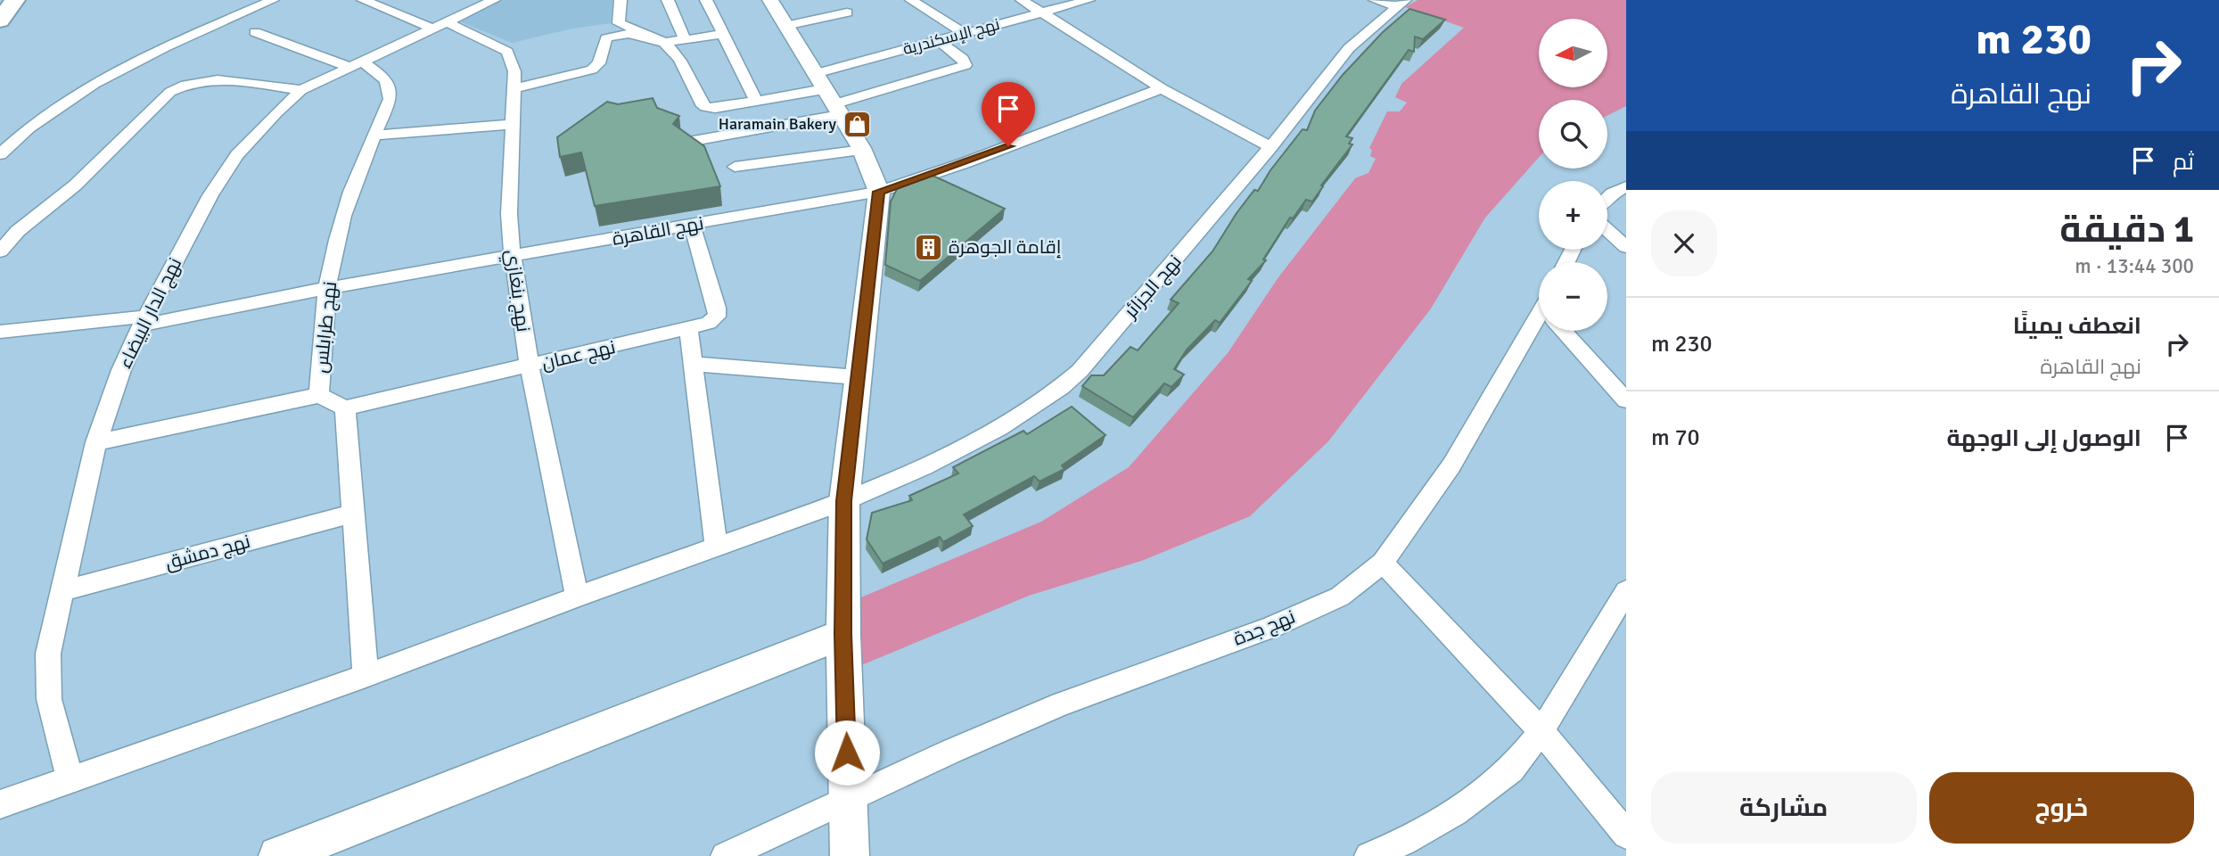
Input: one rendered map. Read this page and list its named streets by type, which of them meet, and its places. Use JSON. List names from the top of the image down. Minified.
{"streets":{"street":["نهج الإسكندرية","نهج القاهرة","نهج الجزائر","نهج بنغازي","نهج الدار البيضاء","نهج طرابلس","نهج عمان","نهج دمشق","نهج جدة"]},"crossings":[["نهج القاهرة","نهج بنغازي"],["نهج القاهرة","نهج الدار البيضاء"],["نهج القاهرة","نهج طرابلس"],["نهج القاهرة","نهج عمان"],["نهج الجزائر","نهج بنغازي"],["نهج الجزائر","نهج الدار البيضاء"],["نهج بنغازي","نهج الدار البيضاء"],["نهج بنغازي","نهج عمان"],["نهج الدار البيضاء","نهج طرابلس"],["نهج الدار البيضاء","نهج دمشق"],["نهج طرابلس","نهج عمان"]],"places":{"shop":["Haramain Bakery"],"building":["إقامة الجوهرة"]},"north":"left","page":{"turn":["230 m","نهج القاهرة"],"map_buttons":["+","−"],"then":"ثم","heading":["1 دقيقة","300 m · 13:44"],"list":[{"name":"انعطف يمينًا","note":"نهج القاهرة","value":"230 m"},{"name":"الوصول إلى الوجهة","value":"70 m"}],"buttons":["خروج","مشاركة"]}}
